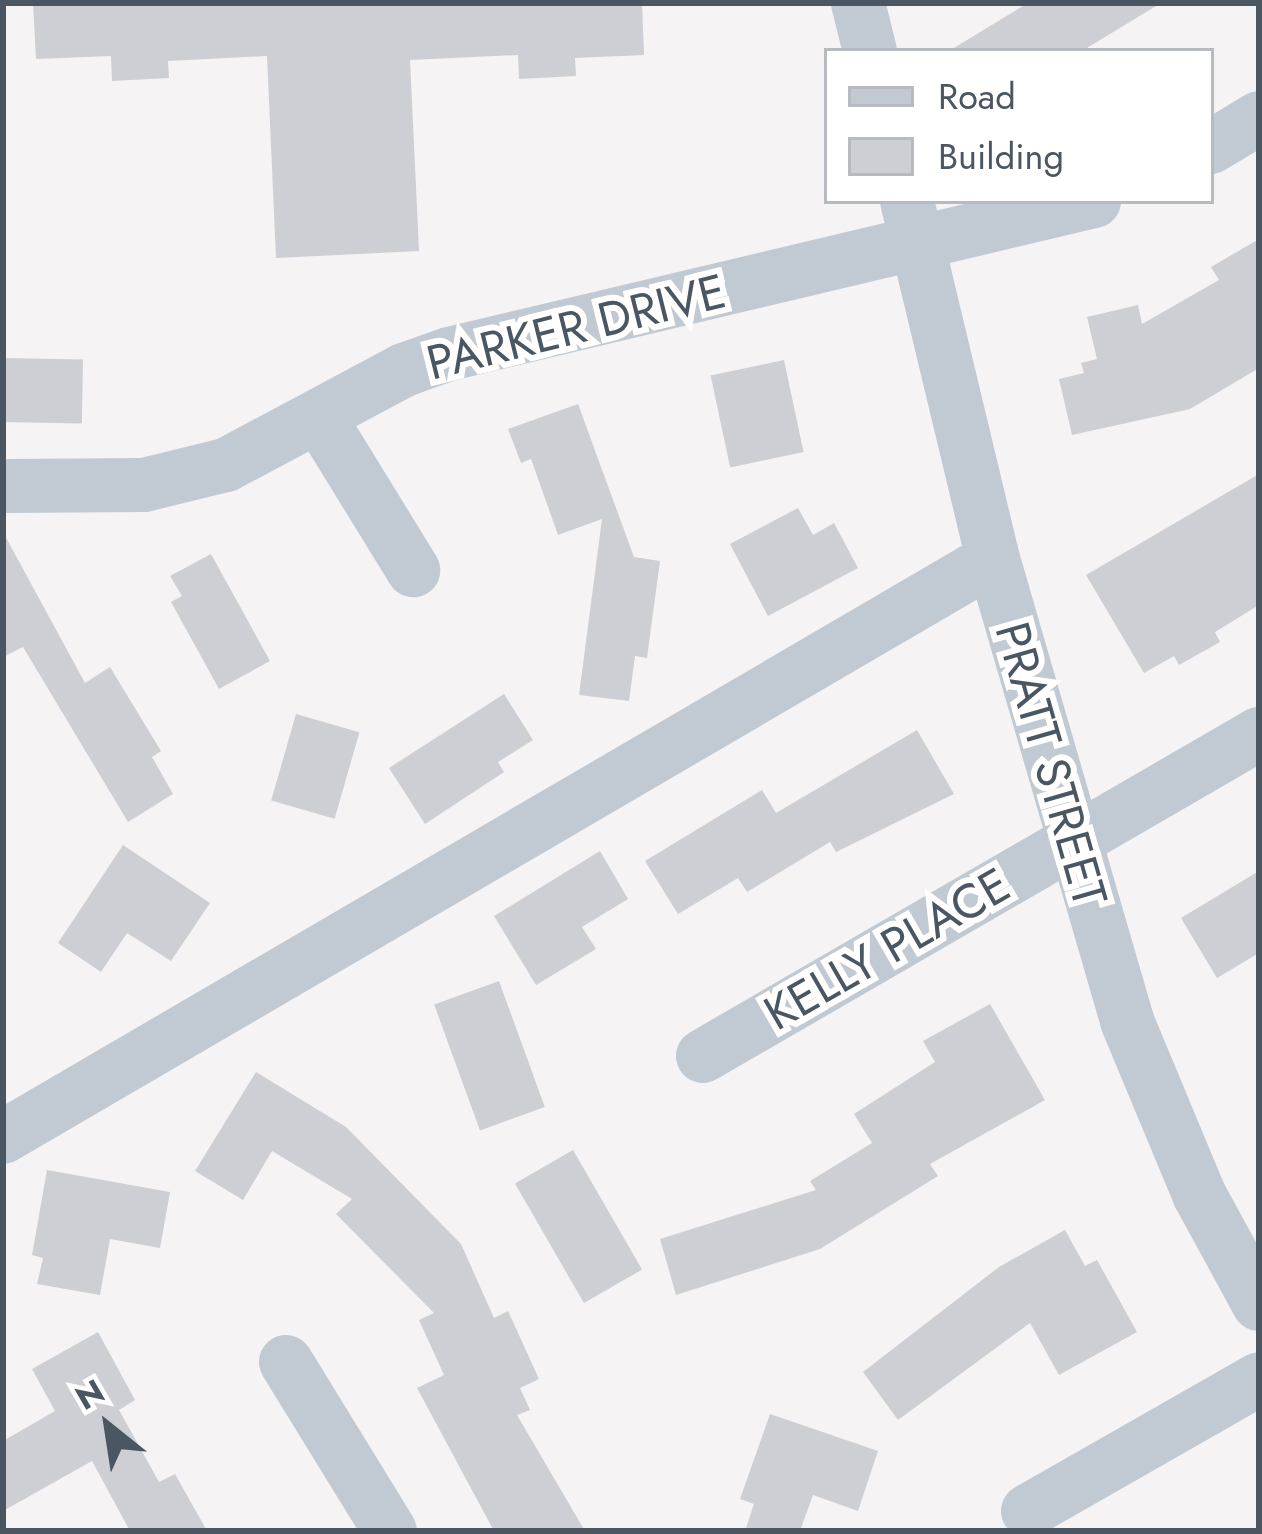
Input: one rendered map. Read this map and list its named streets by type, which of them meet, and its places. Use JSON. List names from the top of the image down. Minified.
{"streets":{"street":["PARKER DRIVE","PRATT STREET","KELLY PLACE"]},"crossings":[["PARKER DRIVE","PRATT STREET"],["PRATT STREET","KELLY PLACE"]],"legend":["Road","Building"],"north":"top left"}
